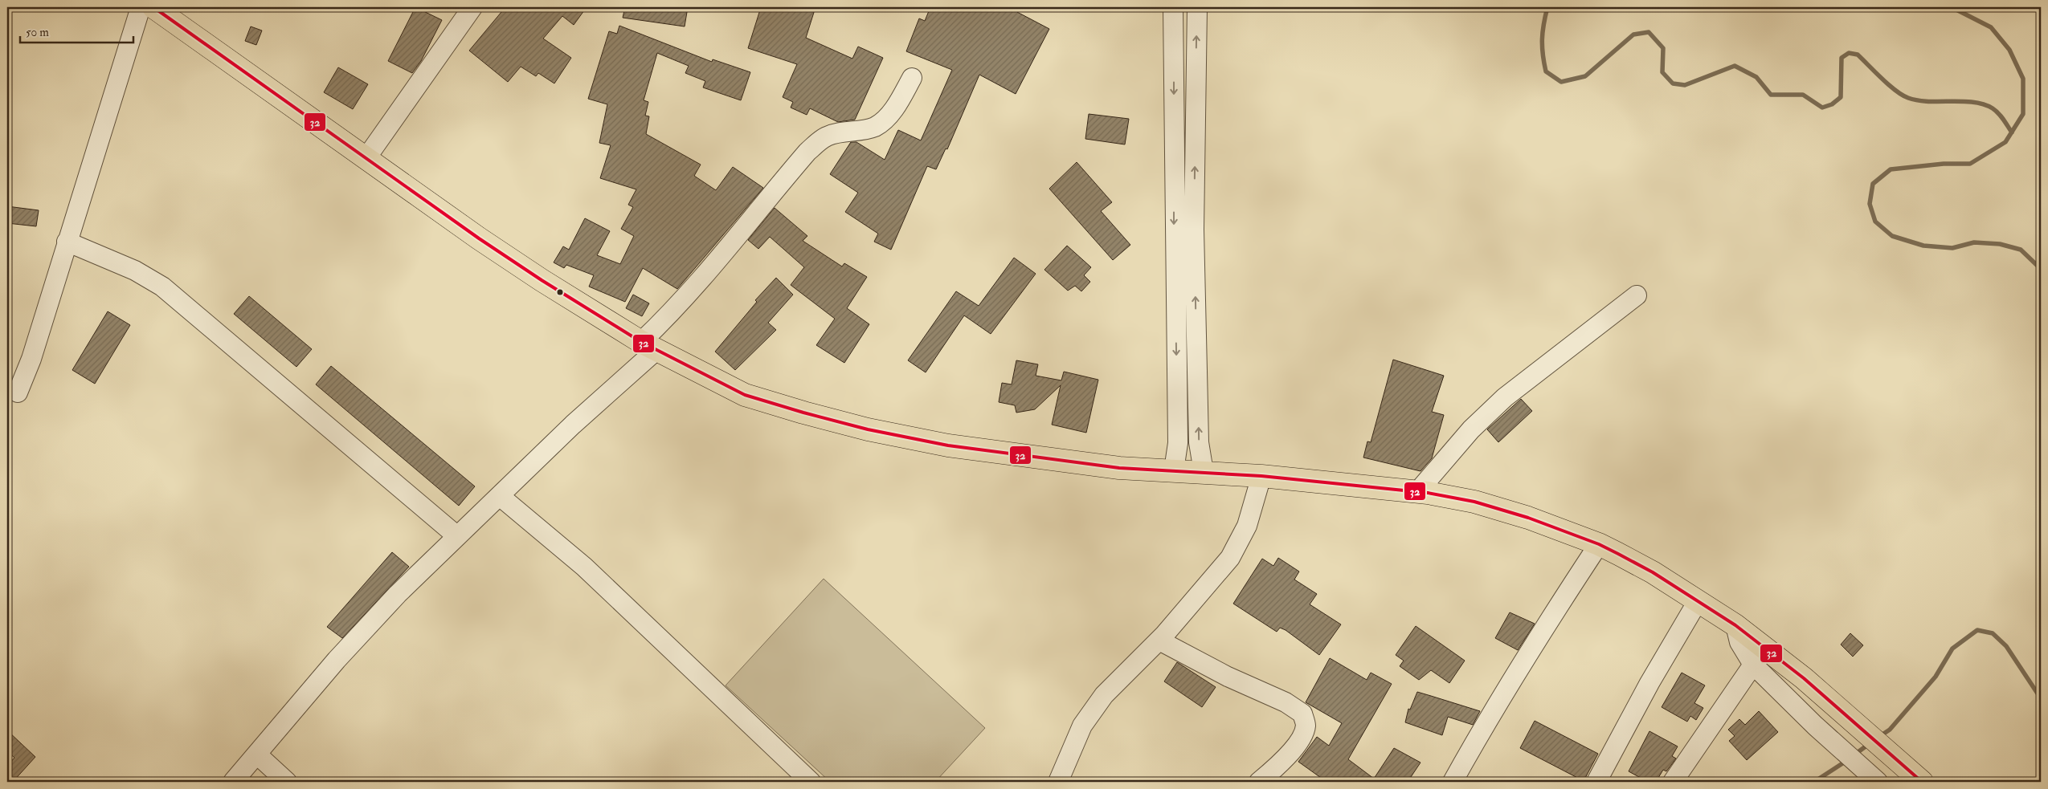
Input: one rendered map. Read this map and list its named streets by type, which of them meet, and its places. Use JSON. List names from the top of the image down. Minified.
{"lines":["transit line 32"],"scale_bar":"50 m"}
